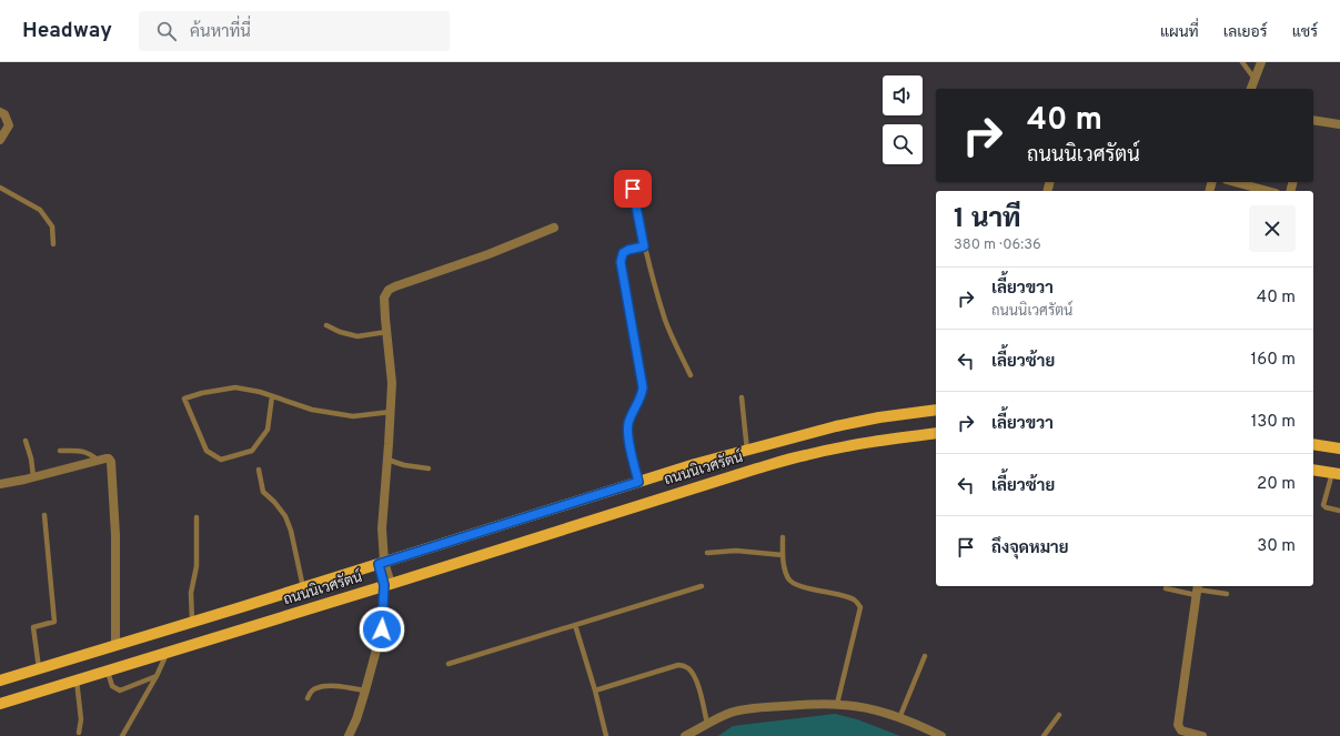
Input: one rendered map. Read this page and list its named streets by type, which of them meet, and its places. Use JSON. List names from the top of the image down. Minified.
{"streets":{"main road":["ถนนนิเวศรัตน์"]},"page":{"header":"Headway","search":"ค้นหาที่นี่","nav":["แผนที่","เลเยอร์","แชร์"],"turn":["40 m","ถนนนิเวศรัตน์"],"heading":["1 นาที","380 m · 06:36"],"list":[{"name":"เลี้ยวขวา","note":"ถนนนิเวศรัตน์","value":"40 m"},{"name":"เลี้ยวซ้าย","value":"160 m"},{"name":"เลี้ยวขวา","value":"130 m"},{"name":"เลี้ยวซ้าย","value":"20 m"},{"name":"ถึงจุดหมาย","value":"30 m"}]}}
